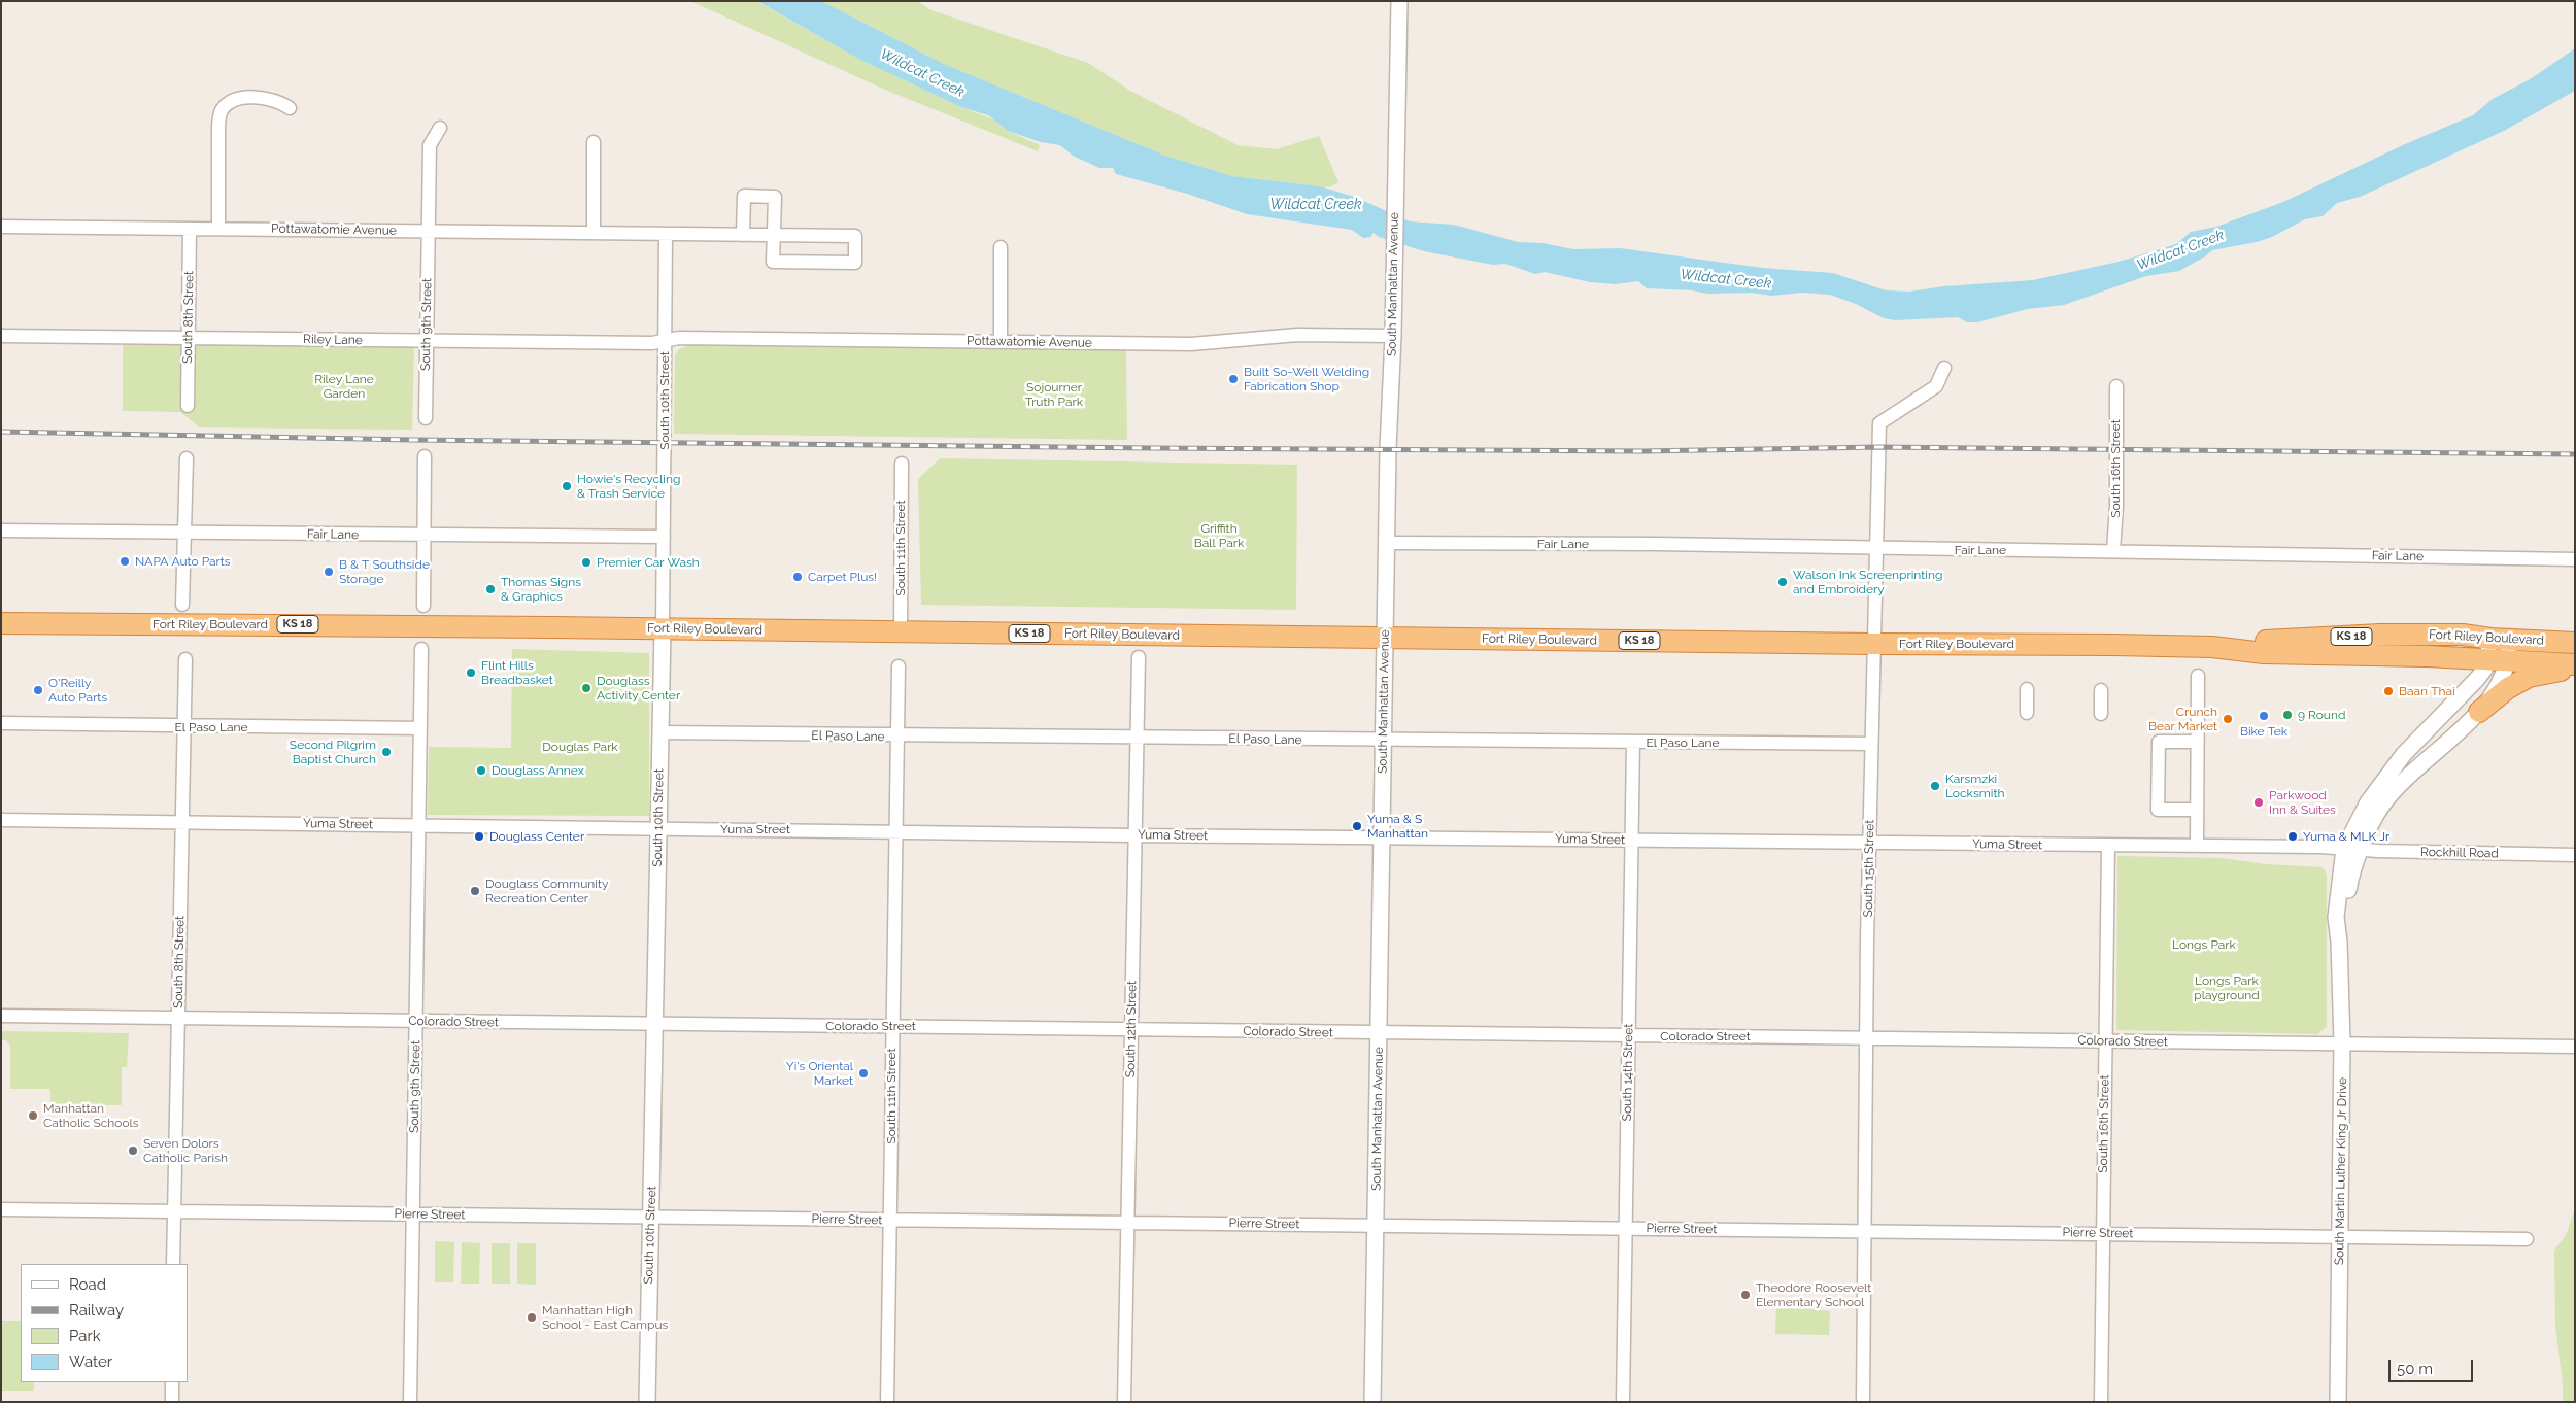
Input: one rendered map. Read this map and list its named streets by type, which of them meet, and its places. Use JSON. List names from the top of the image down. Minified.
{"streets":{"highway":["Fort Riley Boulevard","KS 18"],"street":["Pottawatomie Avenue","South Manhattan Avenue","South 8th Street","South 9th Street","Riley Lane","South 10th Street","South 16th Street","Fair Lane","South 11th Street","El Paso Lane","Yuma Street","Rockhill Road","South 15th Street","Colorado Street","South 12th Street","South 14th Street","South Martin Luther King Jr Drive","Pierre Street"]},"crossings":[["Pottawatomie Avenue","South Manhattan Avenue"],["Pottawatomie Avenue","South 8th Street"],["Pottawatomie Avenue","South 9th Street"],["Pottawatomie Avenue","Riley Lane"],["Pottawatomie Avenue","South 10th Street"],["South Manhattan Avenue","Fair Lane"],["South Manhattan Avenue","Fort Riley Boulevard"],["South Manhattan Avenue","El Paso Lane"],["South Manhattan Avenue","Yuma Street"],["South Manhattan Avenue","Colorado Street"],["South Manhattan Avenue","Pierre Street"],["South 8th Street","Riley Lane"],["South 8th Street","El Paso Lane"],["South 8th Street","Yuma Street"],["South 8th Street","Colorado Street"],["South 8th Street","Pierre Street"],["South 9th Street","Riley Lane"],["South 9th Street","El Paso Lane"],["South 9th Street","Yuma Street"],["South 9th Street","Colorado Street"],["South 9th Street","Pierre Street"],["Riley Lane","South 10th Street"],["South 10th Street","Fair Lane"],["South 10th Street","Fort Riley Boulevard"],["South 10th Street","El Paso Lane"],["South 10th Street","Yuma Street"],["South 10th Street","Colorado Street"],["South 10th Street","Pierre Street"],["South 16th Street","Fair Lane"],["South 16th Street","Yuma Street"],["South 16th Street","Colorado Street"],["South 16th Street","Pierre Street"],["Fair Lane","South 15th Street"],["South 11th Street","Fort Riley Boulevard"],["South 11th Street","El Paso Lane"],["South 11th Street","Yuma Street"],["South 11th Street","Colorado Street"],["South 11th Street","Pierre Street"],["Fort Riley Boulevard","South 15th Street"],["Fort Riley Boulevard","South Martin Luther King Jr Drive"],["El Paso Lane","South 15th Street"],["El Paso Lane","South 12th Street"],["El Paso Lane","South 14th Street"],["Yuma Street","Rockhill Road"],["Yuma Street","South 15th Street"],["Yuma Street","South 12th Street"],["Yuma Street","South 14th Street"],["Yuma Street","South Martin Luther King Jr Drive"],["Rockhill Road","South Martin Luther King Jr Drive"],["South 15th Street","Colorado Street"],["South 15th Street","Pierre Street"],["Colorado Street","South 12th Street"],["Colorado Street","South 14th Street"],["Colorado Street","South Martin Luther King Jr Drive"],["South 12th Street","Pierre Street"],["South 14th Street","Pierre Street"],["South Martin Luther King Jr Drive","Pierre Street"]],"water":["Wildcat Creek"],"parks":["Riley Lane Garden","Sojourner Truth Park","Griffith Ball Park","Douglas Park","Longs Park","Longs Park playground"],"places":["Built So-Well Welding Fabrication Shop","Howie's Recycling & Trash Service","NAPA Auto Parts","Premier Car Wash","B & T Southside Storage","Carpet Plus!","Walson Ink Screenprinting and Embroidery","Thomas Signs & Graphics","Flint Hills Breadbasket","Douglass Activity Center","O'Reilly Auto Parts","Baan Thai","9 Round","Bike Tek","Crunch Bear Market","Second Pilgrim Baptist Church","Douglass Annex","Karsmzki Locksmith","Parkwood Inn & Suites","Yuma & S Manhattan","Douglass Center","Yuma & MLK Jr","Douglass Community Recreation Center","Yi's Oriental Market","Manhattan Catholic Schools","Seven Dolors Catholic Parish","Theodore Roosevelt Elementary School","Manhattan High School - East Campus"],"legend":["Road","Railway","Park","Water"],"scale_bar":"50 m"}
